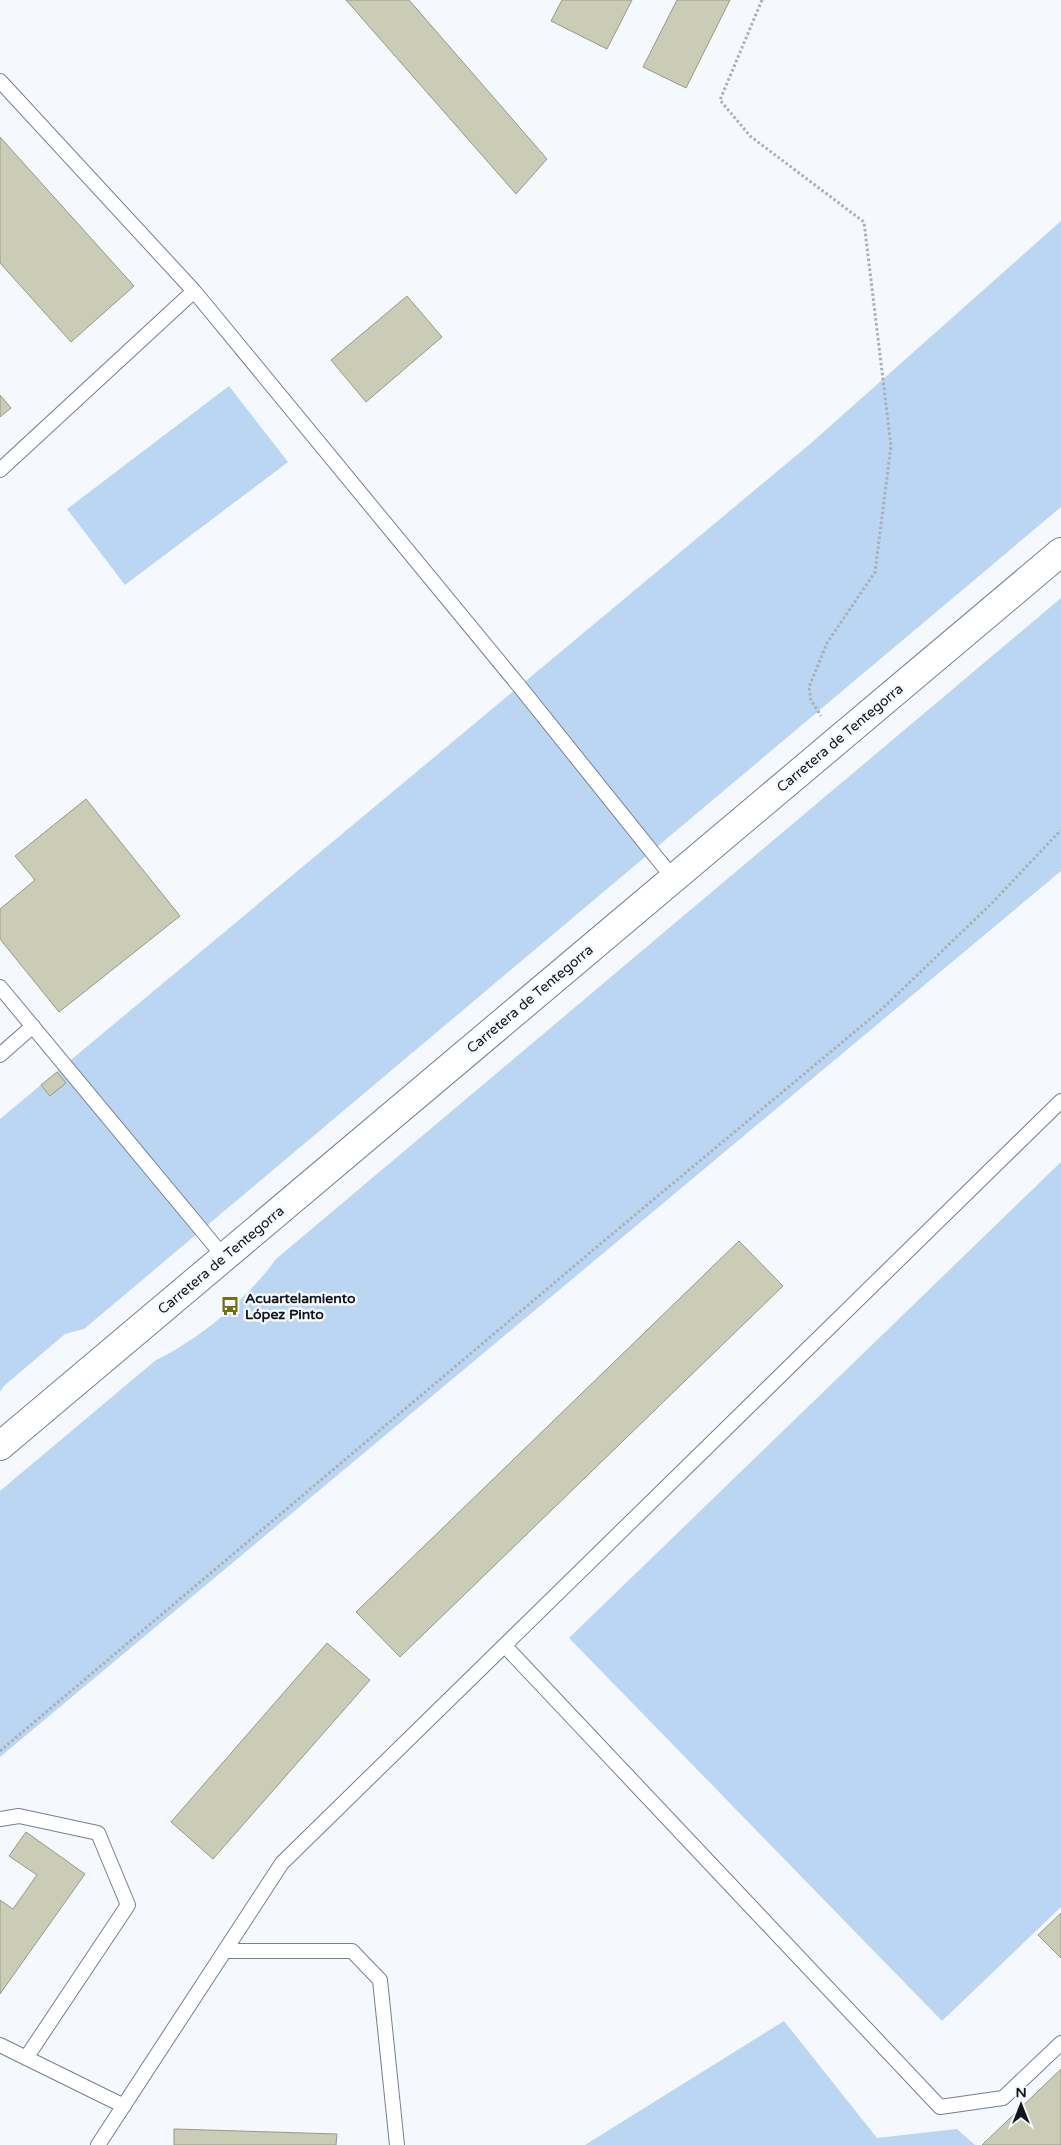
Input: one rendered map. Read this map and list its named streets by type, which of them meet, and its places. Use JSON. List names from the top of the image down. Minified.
{"streets":{"main road":["Carretera de Tentegorra"]},"places":{"bus stop":["Acuartelamiento López Pinto"]},"north":"top"}
